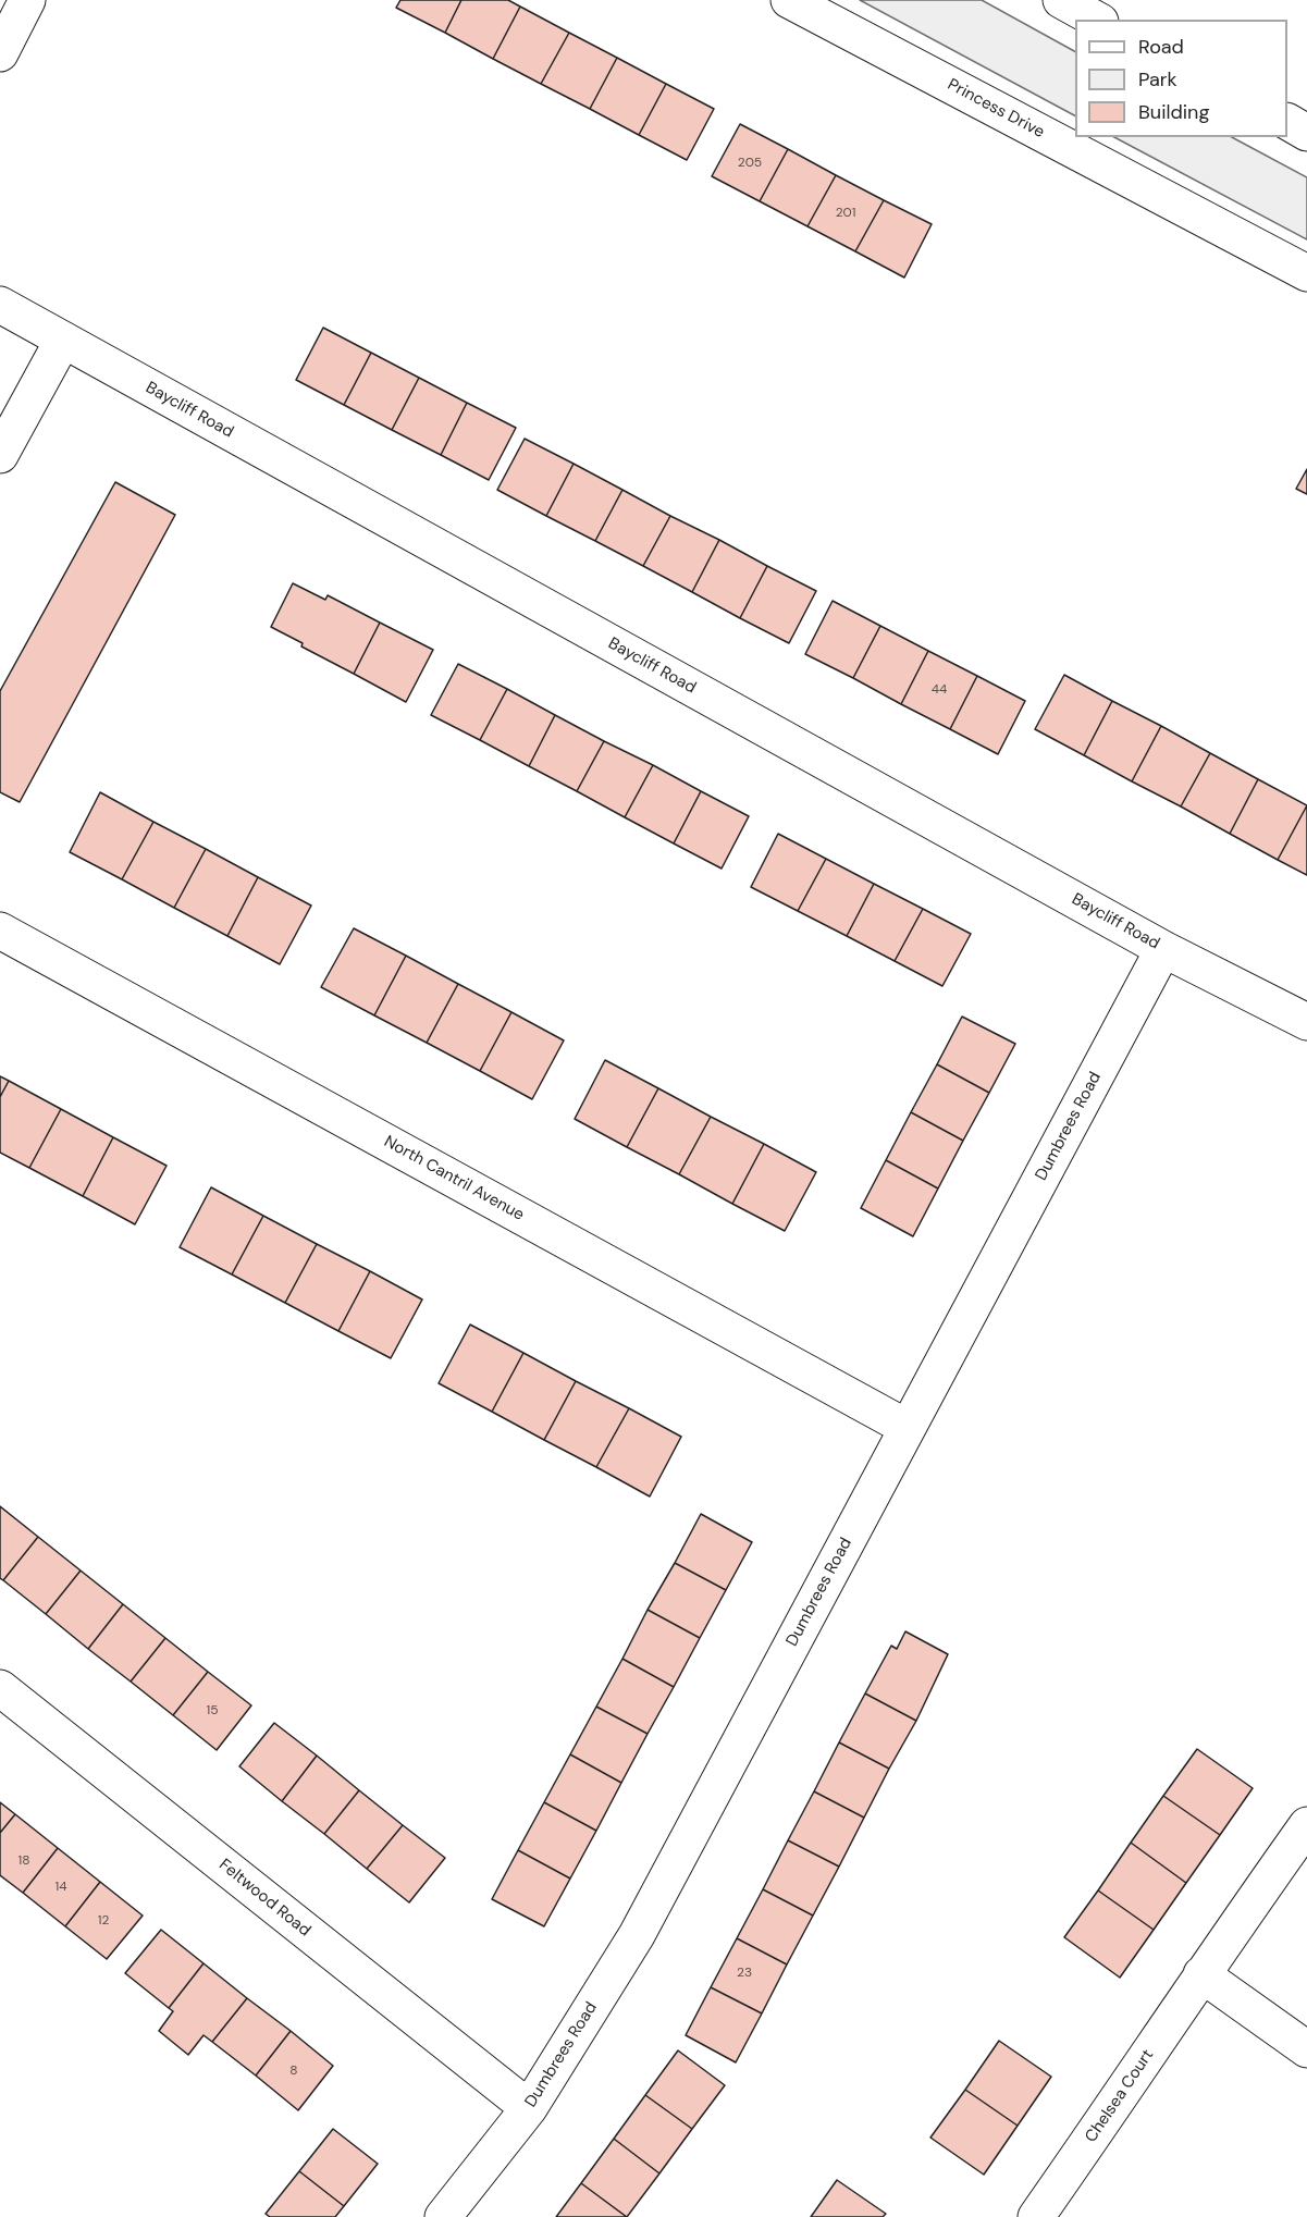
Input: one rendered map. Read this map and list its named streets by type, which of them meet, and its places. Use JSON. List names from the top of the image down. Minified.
{"streets":{"street":["Princess Drive","Baycliff Road","Dumbrees Road","North Cantril Avenue","Feltwood Road","Chelsea Court"]},"crossings":[["Baycliff Road","Dumbrees Road"],["Dumbrees Road","North Cantril Avenue"],["Dumbrees Road","Feltwood Road"]],"house_numbers":["205","201","44","15","18","14","12","23","8"],"legend":["Road","Park","Building"]}
